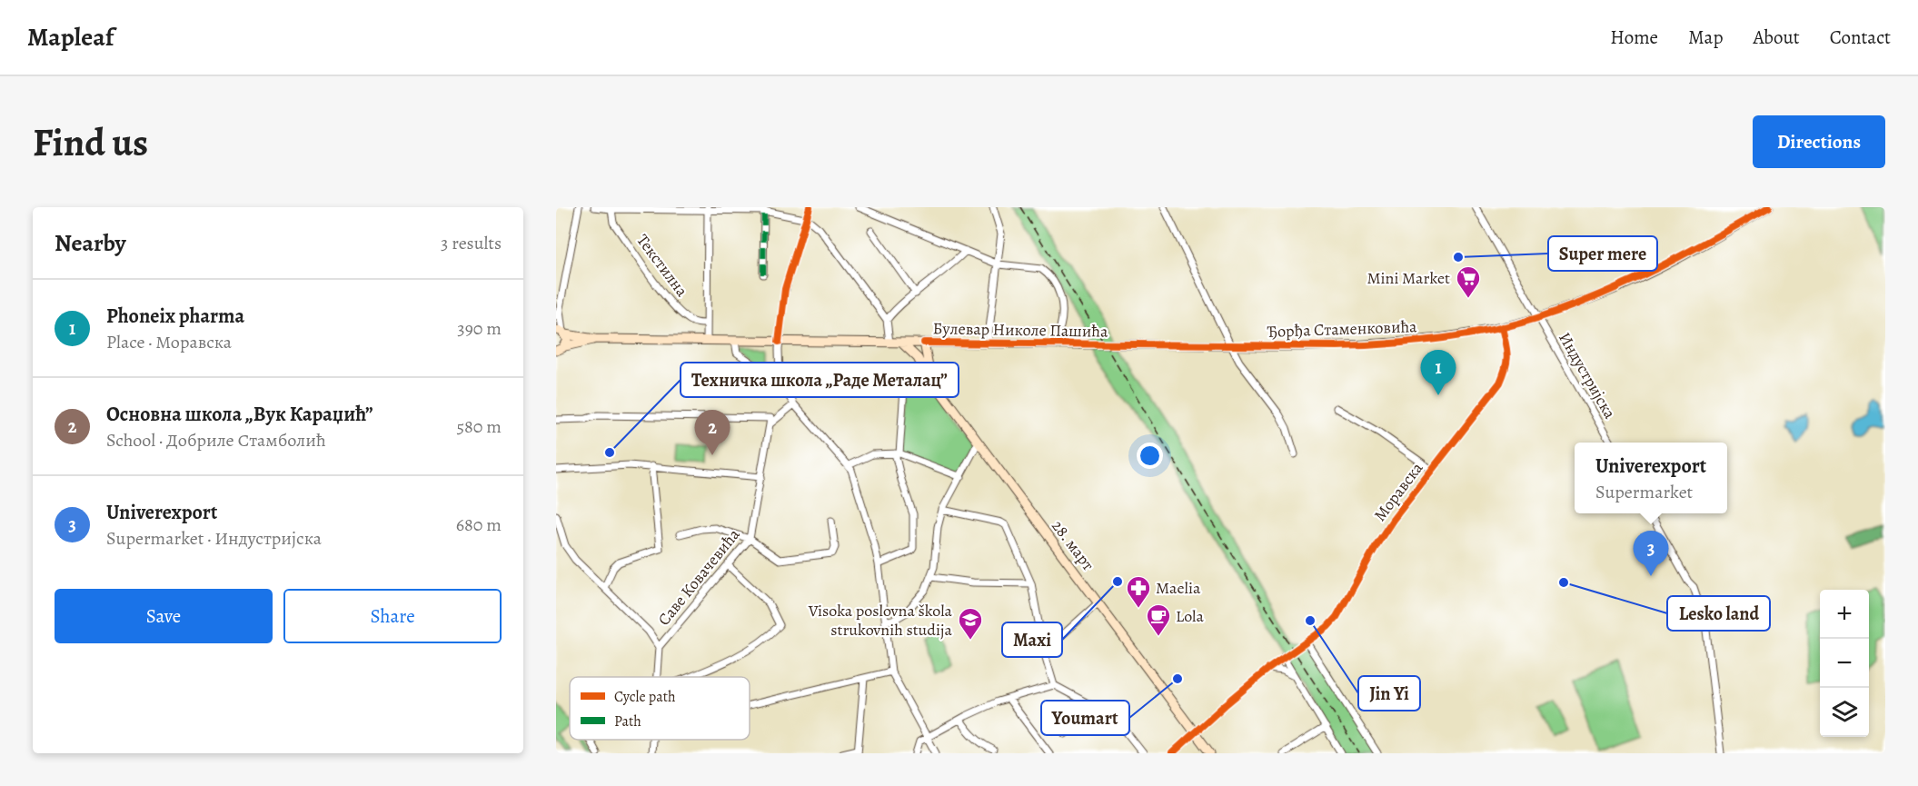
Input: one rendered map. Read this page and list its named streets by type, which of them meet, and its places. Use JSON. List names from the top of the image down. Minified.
{"streets":{"main road":["Ђорђа Стаменковића","Булевар Николе Пашића","28. март"],"street":["Текстилна","Индустријска","Моравска","Саве Ковачевића"]},"crossings":[["Ђорђа Стаменковића","Булевар Николе Пашића"],["Ђорђа Стаменковића","Индустријска"],["Ђорђа Стаменковића","Моравска"],["Булевар Николе Пашића","28. март"],["Моравска","28. март"]],"places":{"other":["Super mere","Техничка школа „Раде Металац”","Maxi","Lesko land","Jin Yi","Youmart"],"supermarket":["Mini Market"],"pharmacy":["Maelia"],"cafe":["Lola"],"school or university":["Visoka poslovna škola strukovnih studija"]},"legend":["Cycle path","Path"],"page":{"header":"Mapleaf","nav":["Home","Map","About","Contact"],"buttons":["Directions",["Save","Share"]],"title":"Find us","heading":["Nearby","3 results"],"list":[{"mark":"1","name":"Phoneix pharma","note":"Place · Моравска","value":"390 m"},{"mark":"2","name":"Основна школа „Вук Караџић”","note":"School · Добриле Стамболић","value":"580 m"},{"mark":"3","name":"Univerexport","note":"Supermarket · Индустријска","value":"680 m"}],"pins":["1","2","3"],"popup":["Univerexport","Supermarket"],"map_buttons":["+","−"]}}
